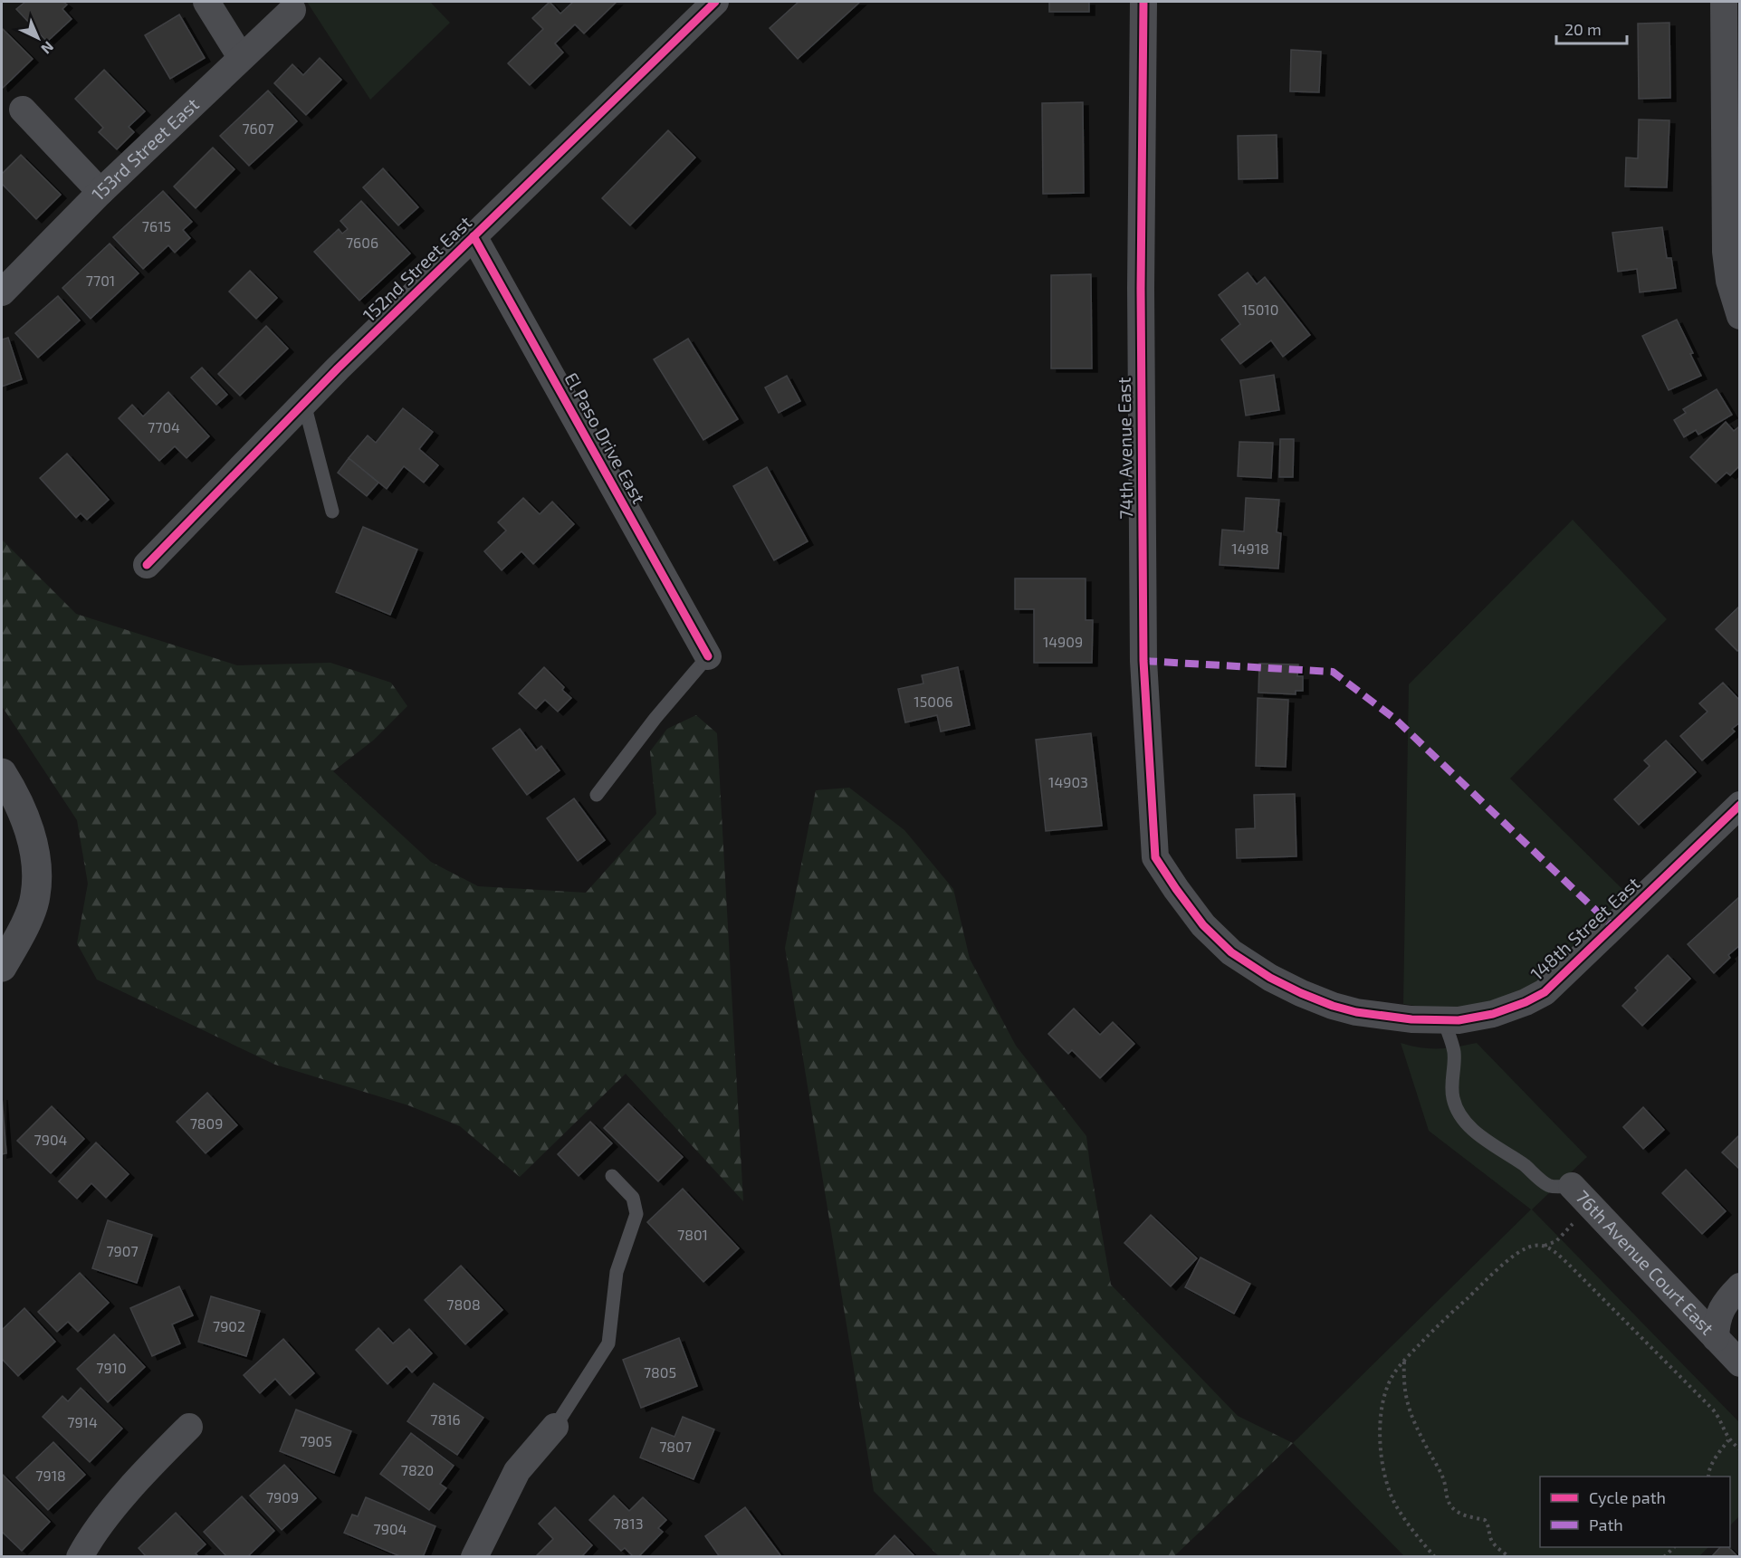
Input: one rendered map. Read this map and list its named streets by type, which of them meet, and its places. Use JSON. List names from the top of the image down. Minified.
{"streets":{"street":["153rd Street East","152nd Street East","El Paso Drive East","74th Avenue East","148th Street East","76th Avenue Court East"]},"crossings":[["152nd Street East","El Paso Drive East"],["74th Avenue East","148th Street East"]],"house_numbers":["7607","7615","7606","7701","15010","7704","14918","14909","15006","14903","7809","7904","7801","7907","7808","7902","7910","7805","7816","7914","7905","7807","7820","7918","7909","7813","7904"],"legend":["Cycle path","Path"],"scale_bar":"20 m","north":"bottom right"}
